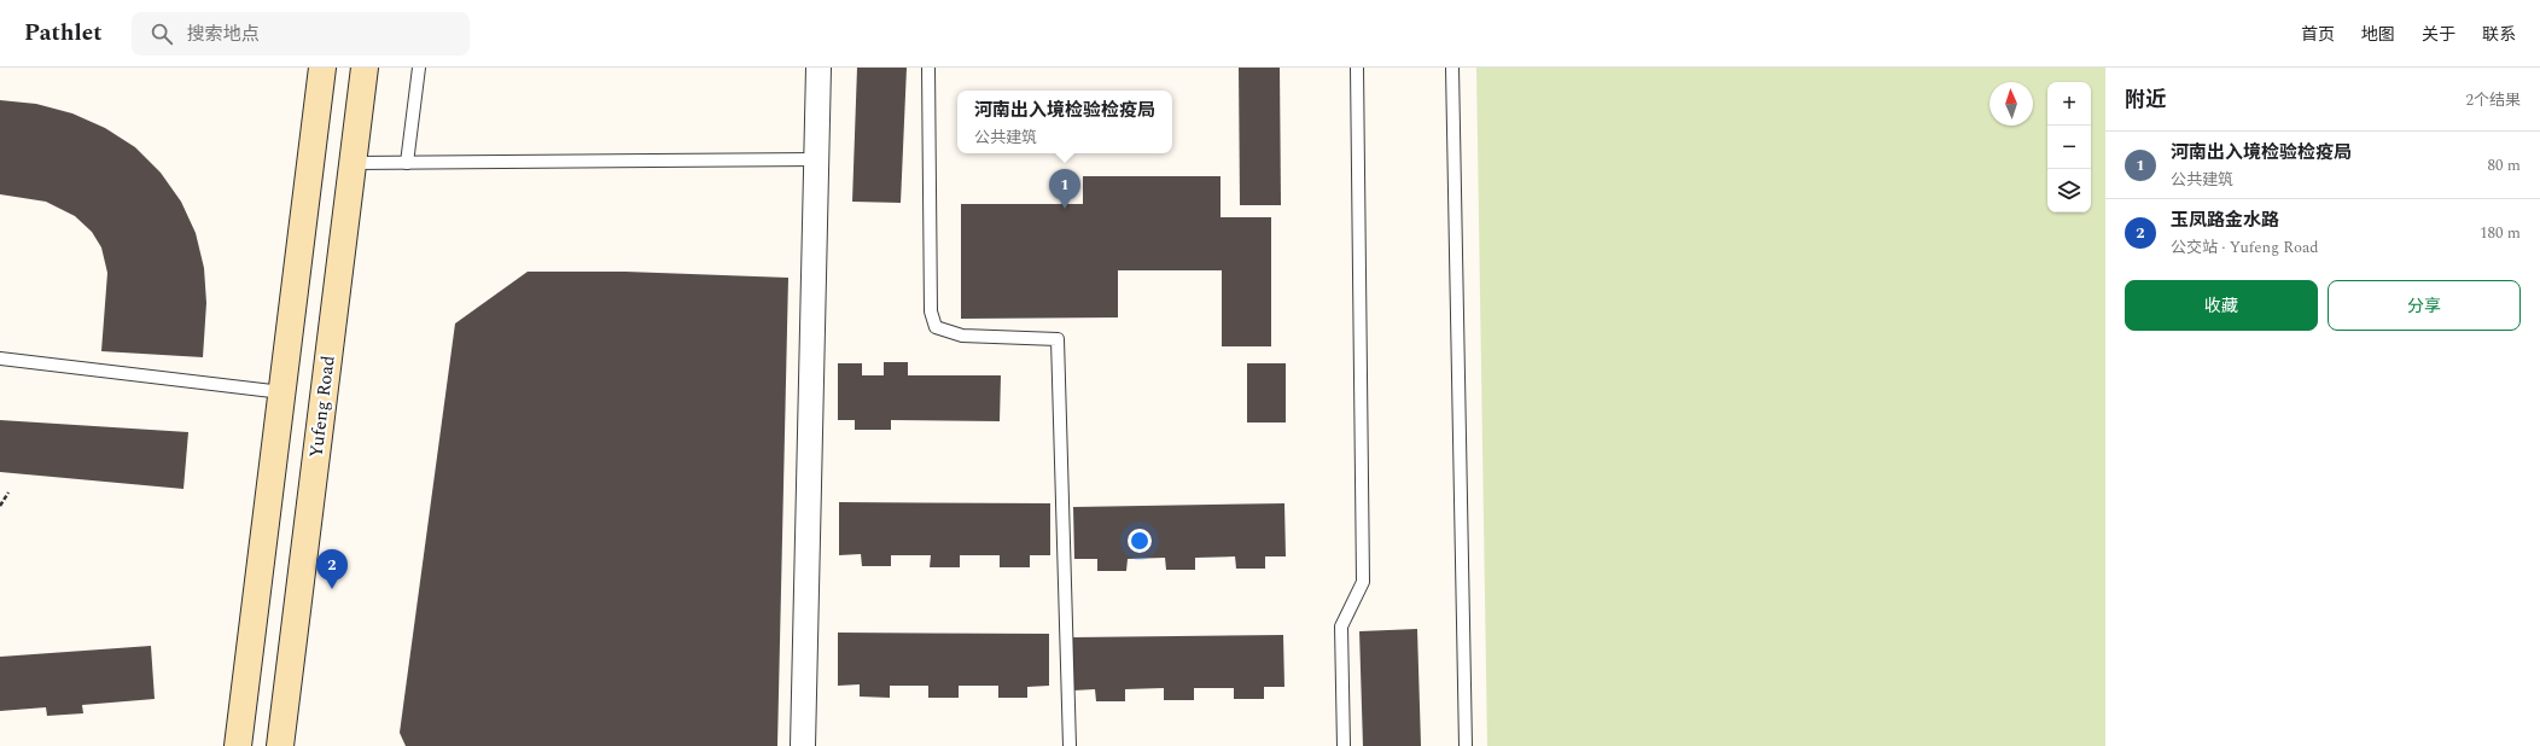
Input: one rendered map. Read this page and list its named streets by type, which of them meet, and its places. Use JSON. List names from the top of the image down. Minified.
{"streets":{"street":["Yufeng Road"]},"north":"top","page":{"header":"Pathlet","search":"搜索地点","nav":["首页","地图","关于","联系"],"heading":["附近","2个结果"],"map_buttons":["+","−"],"popup":["河南出入境检验检疫局","公共建筑"],"list":[{"mark":"1","name":"河南出入境检验检疫局","note":"公共建筑","value":"80 m"},{"mark":"2","name":"玉凤路金水路","note":"公交站 · Yufeng Road","value":"180 m"}],"pins":["1","2"],"buttons":["收藏","分享"]}}
